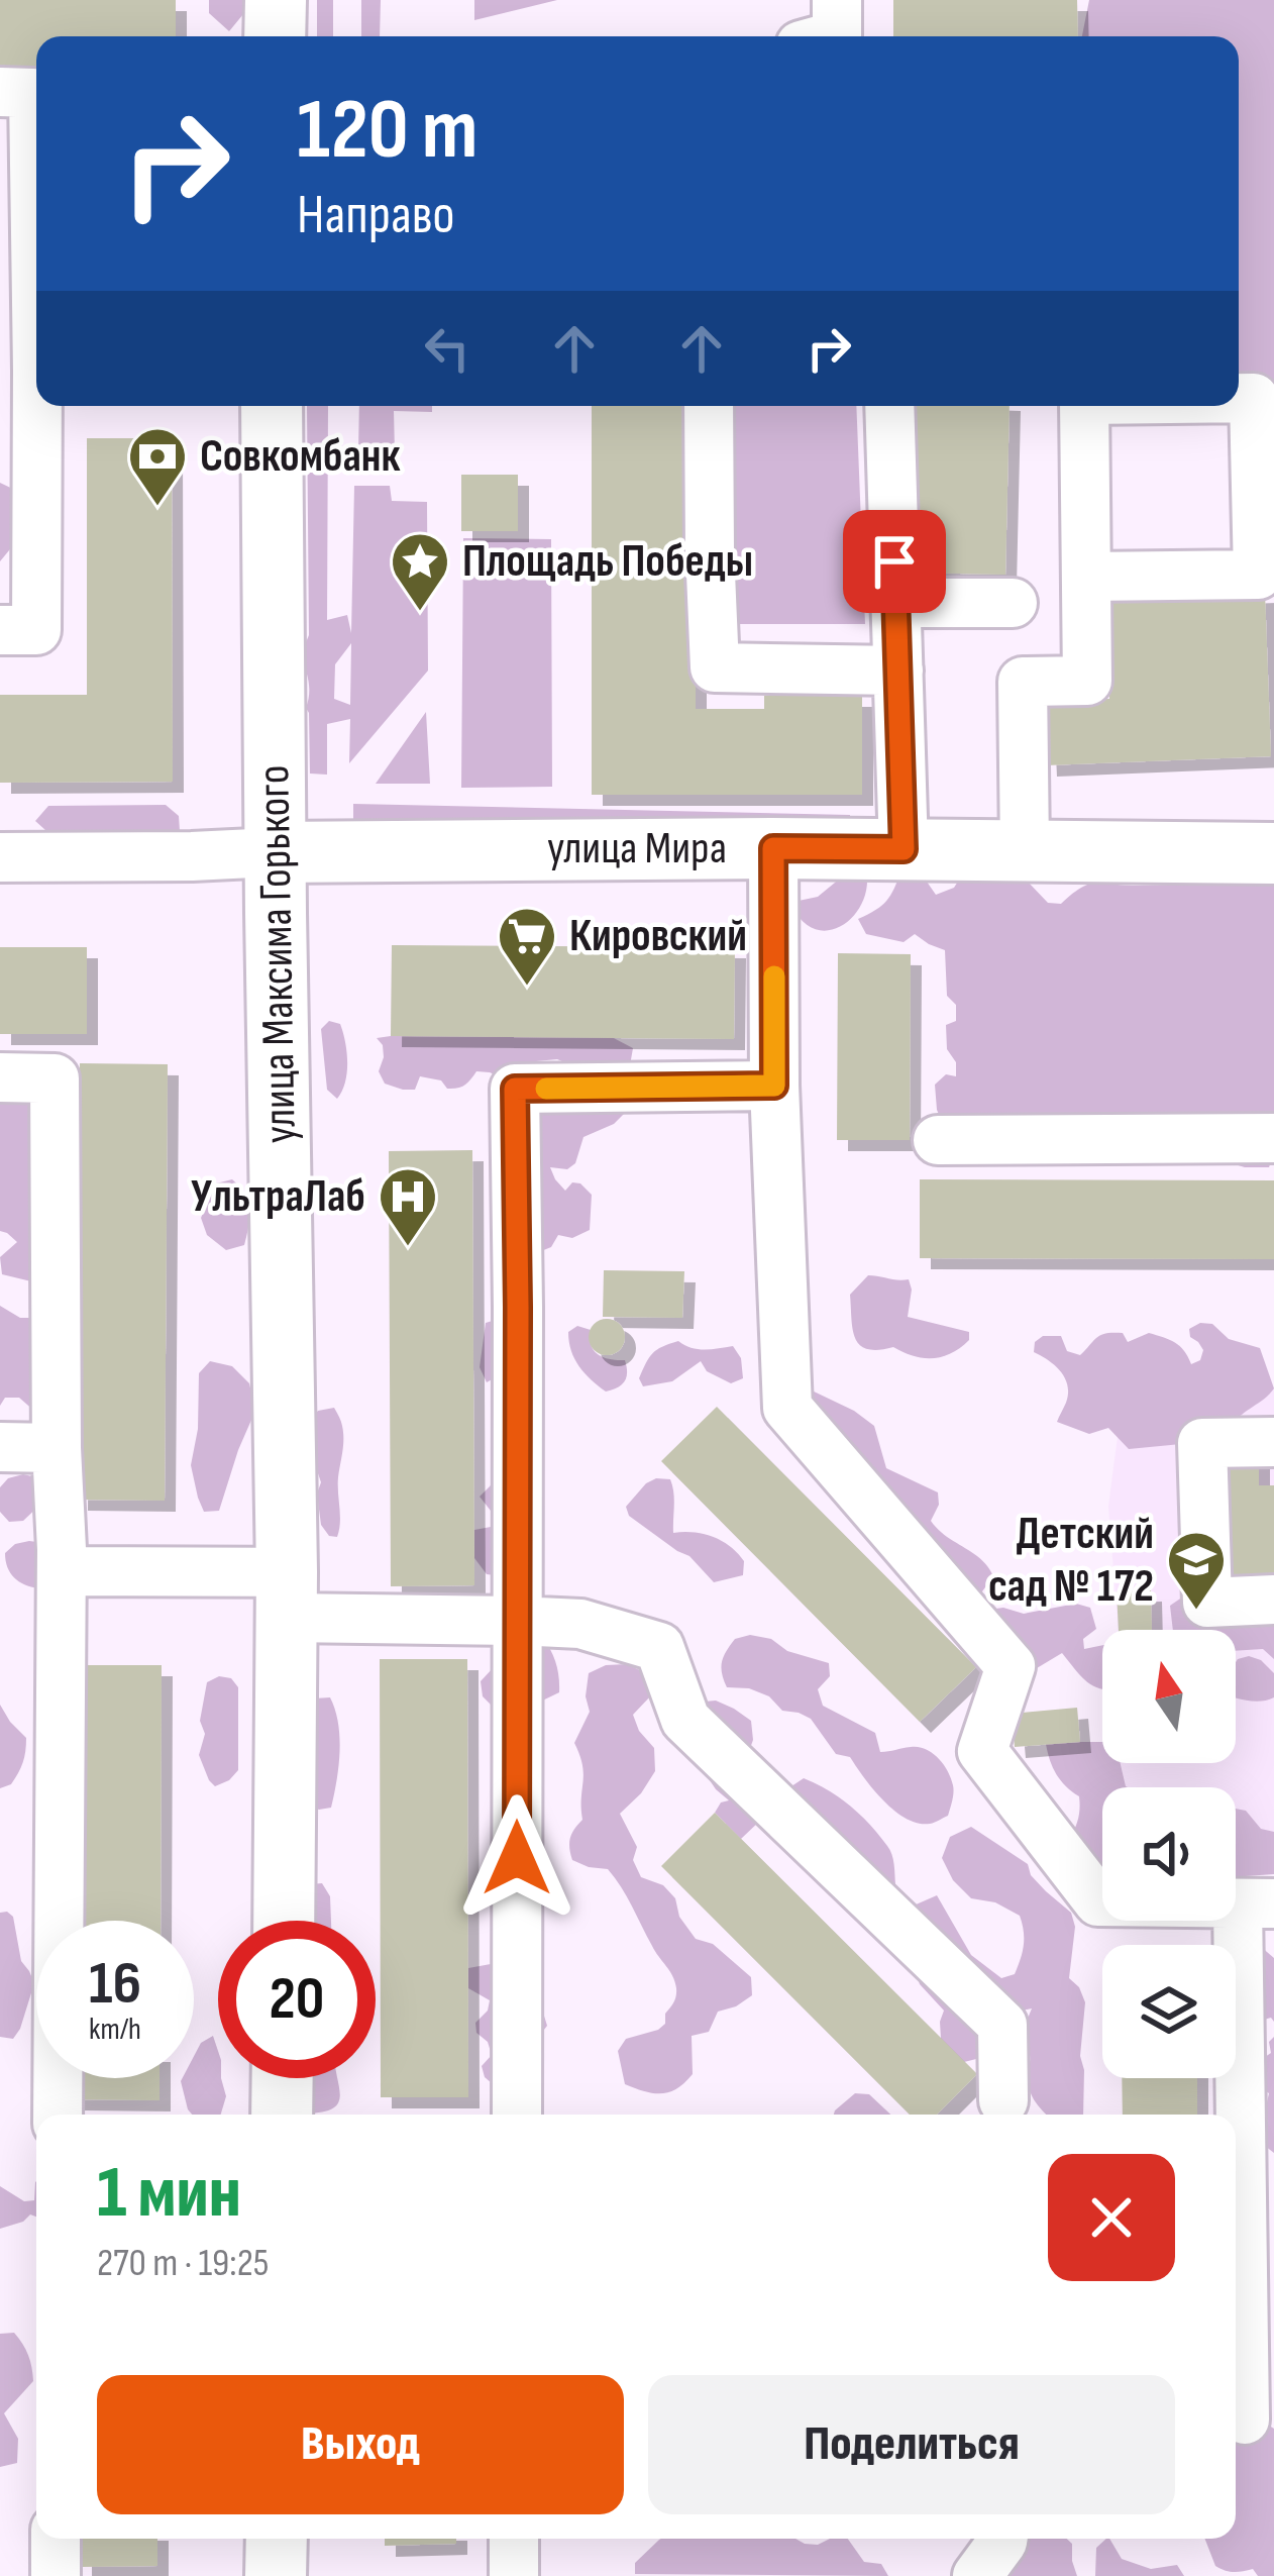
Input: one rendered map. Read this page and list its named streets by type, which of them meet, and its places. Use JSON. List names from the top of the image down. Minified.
{"streets":{"main road":["улица Мира","улица Максима Горького"]},"crossings":[["улица Мира","улица Максима Горького"]],"places":{"bank":["Совкомбанк"],"place":["Площадь Победы"],"supermarket":["Кировский"],"hospital":["УльтраЛаб"],"school or university":["Детский сад № 172"]},"north":"top","page":{"turn":["120 m","Направо"],"speed":"16 km/h","limit":"20","heading":["1 мин","270 m · 19:25"],"buttons":["Выход","Поделиться"]}}
